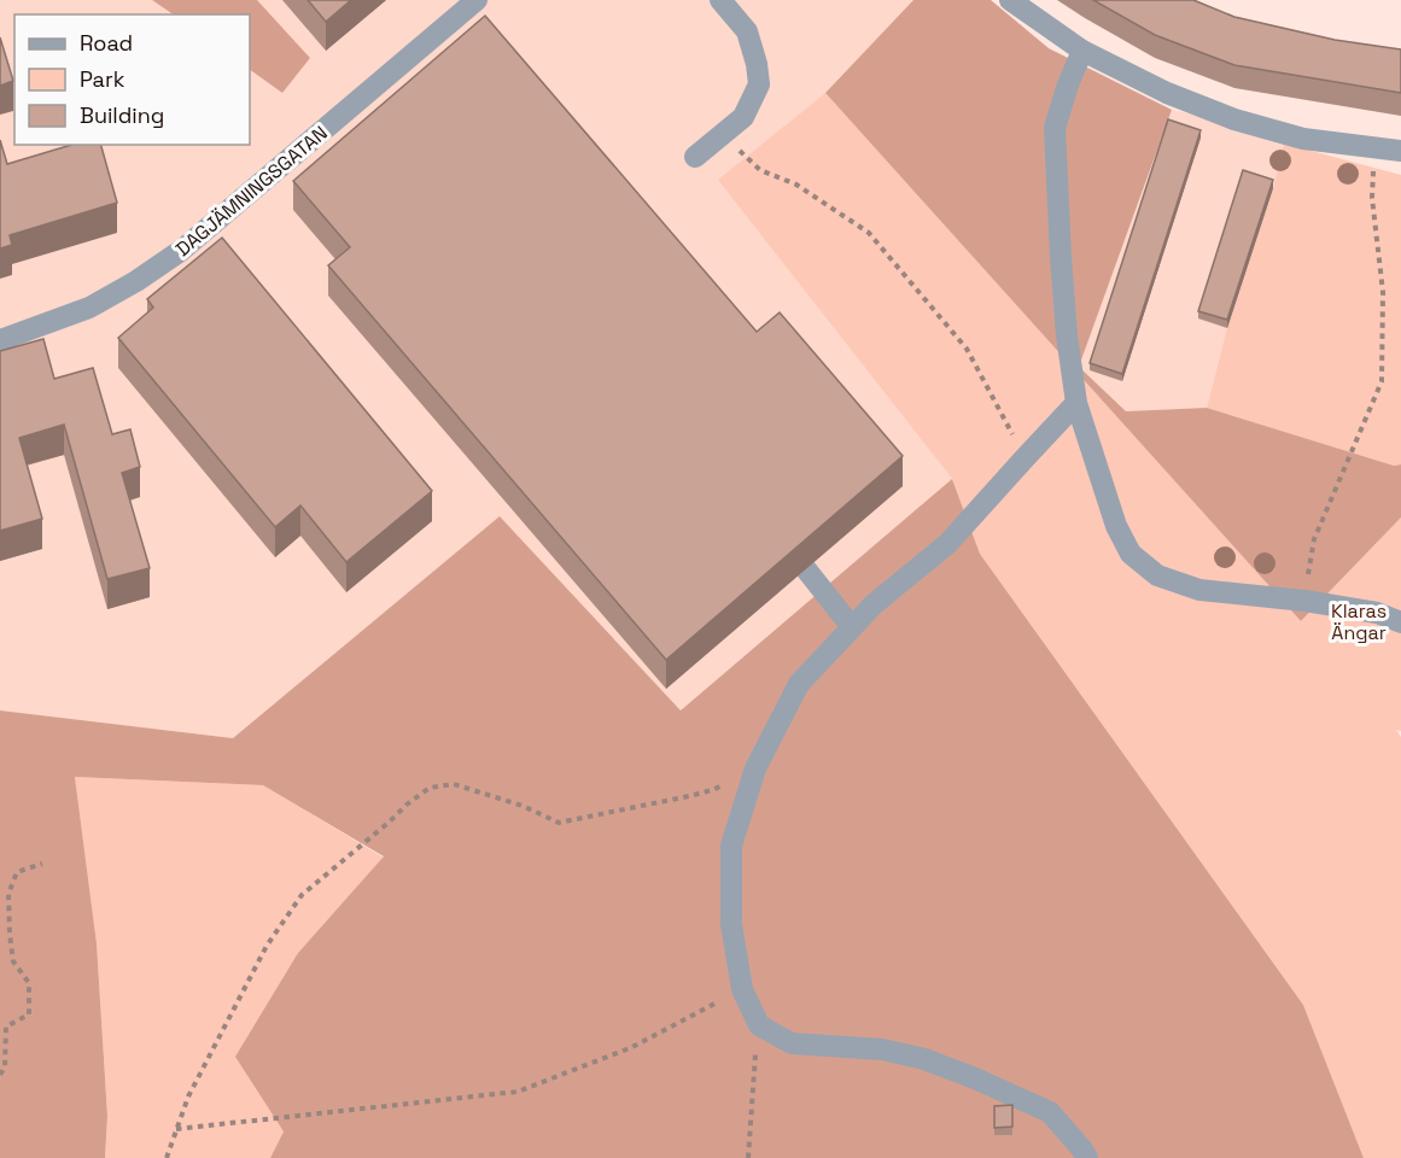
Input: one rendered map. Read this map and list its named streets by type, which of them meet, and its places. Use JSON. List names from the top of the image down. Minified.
{"streets":{"street":["DAGJÄMNINGSGATAN"]},"parks":["Klaras Ängar"],"legend":["Road","Park","Building"]}
